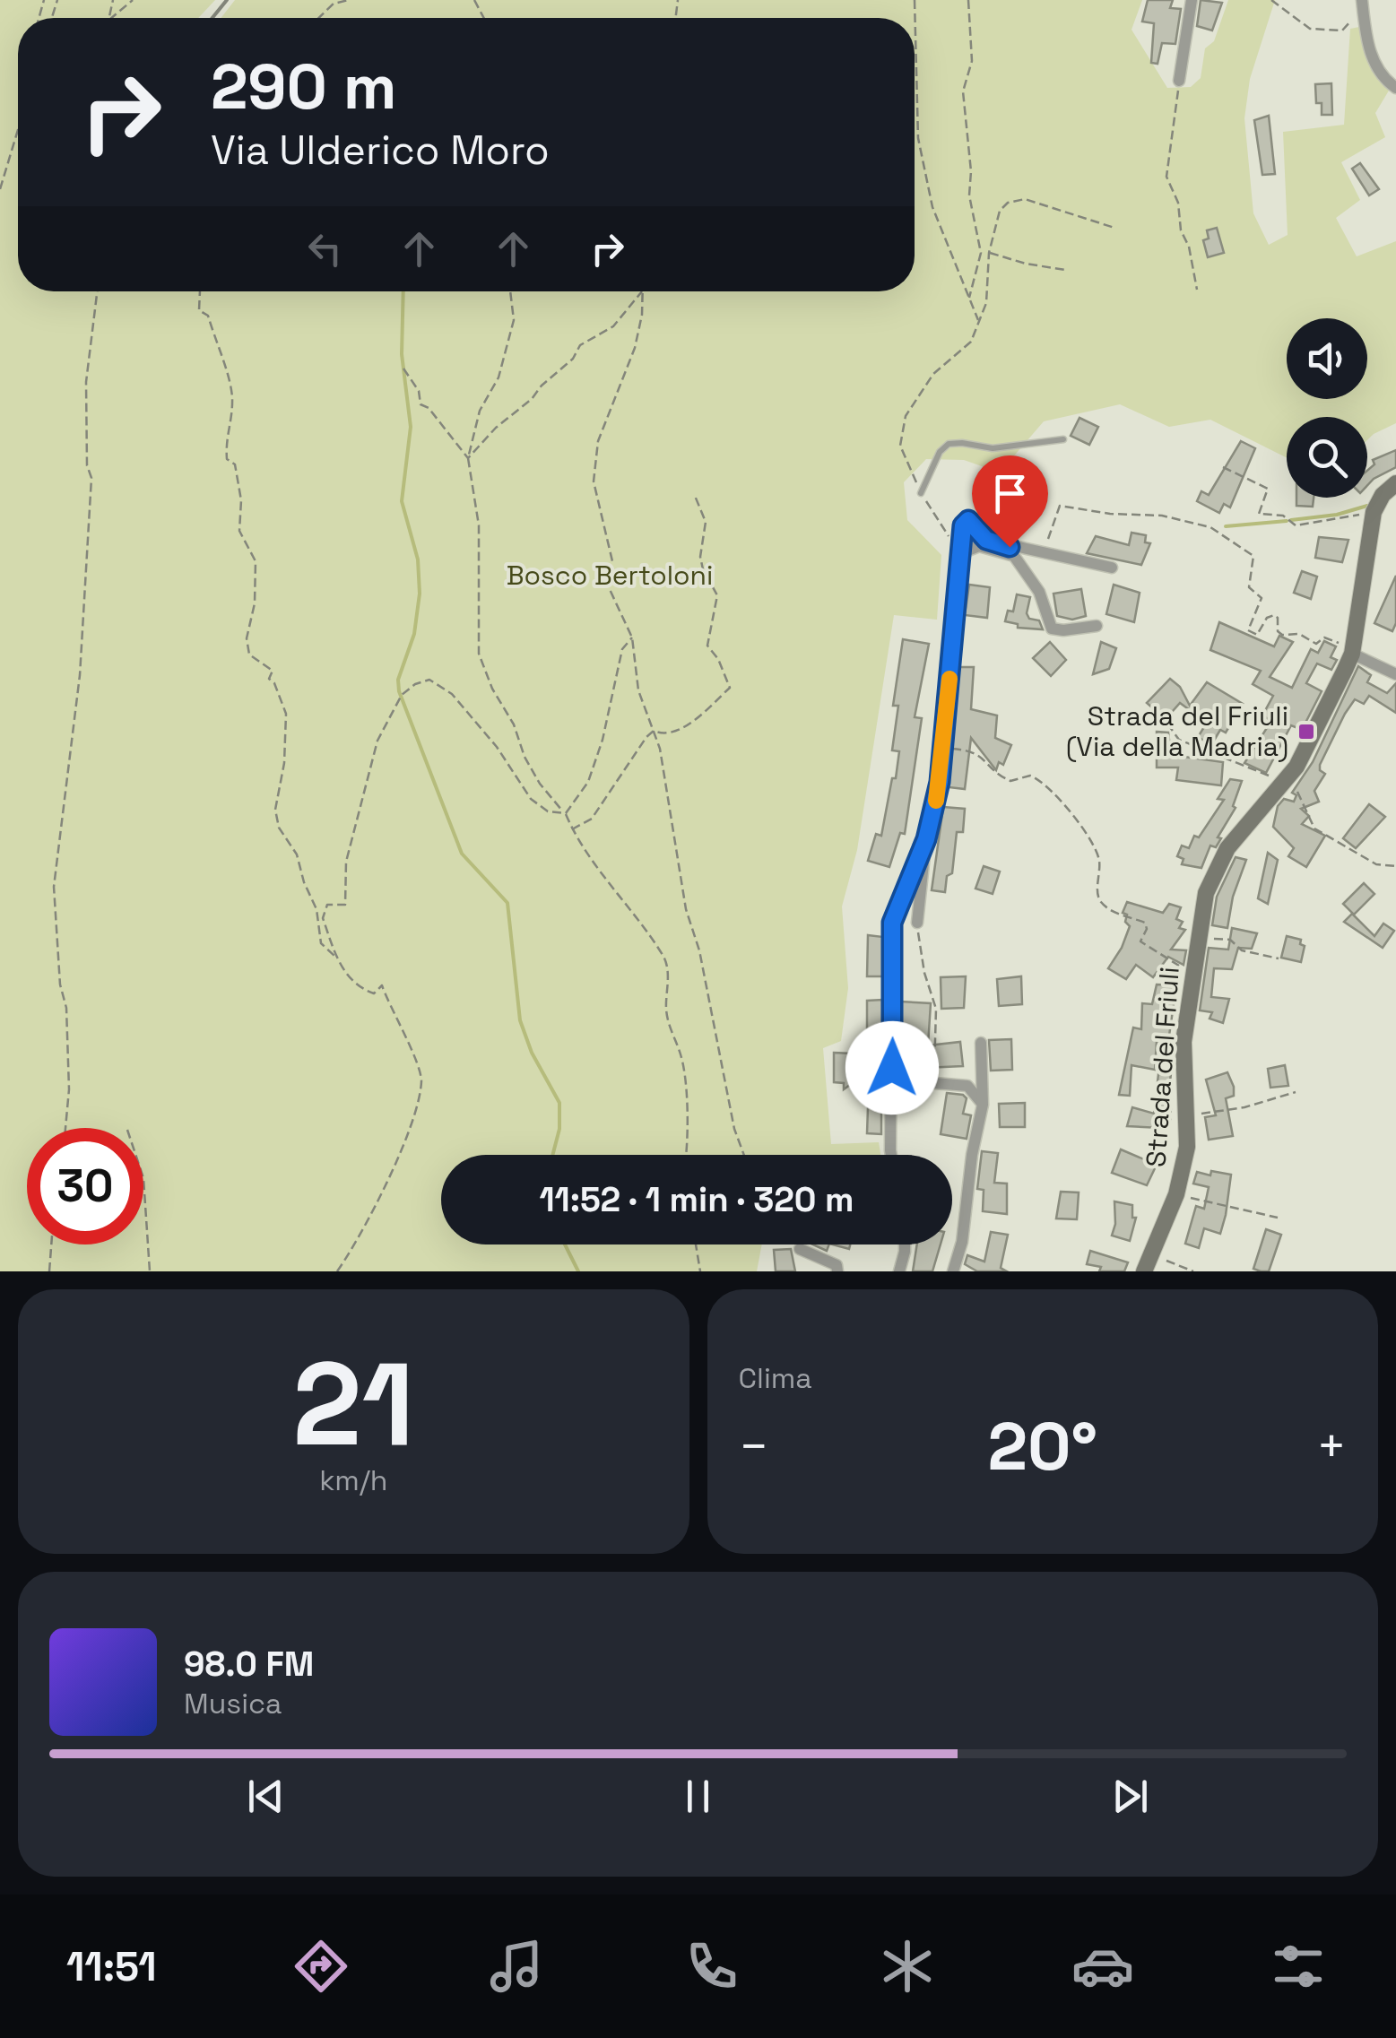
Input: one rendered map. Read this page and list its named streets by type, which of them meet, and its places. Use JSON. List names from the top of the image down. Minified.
{"streets":{"main road":["Strada del Friuli"]},"parks":["Bosco Bertoloni"],"places":{"transit":["Strada del Friuli (Via della Madria)"]},"page":{"turn":["290 m","Via Ulderico Moro"],"limit":"30","trip":"11:52 · 1 min · 320 m","tile":[["21","km/h"],"Clima"],"heat":["−","20°","+"],"song":["98.0 FM","Musica"],"tabs":"11:51"}}
